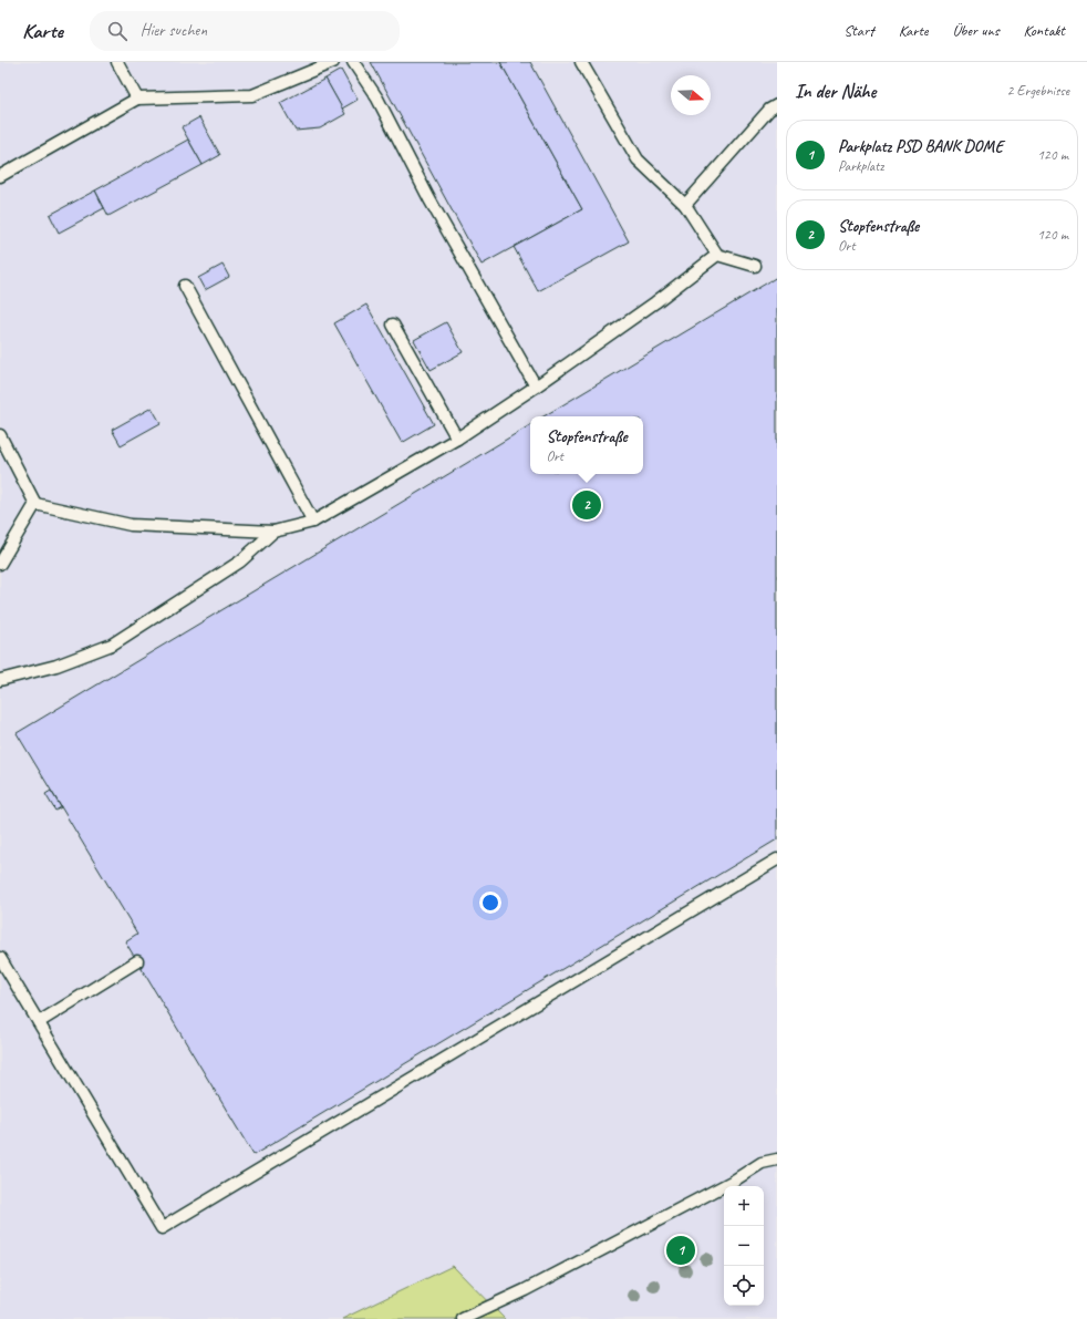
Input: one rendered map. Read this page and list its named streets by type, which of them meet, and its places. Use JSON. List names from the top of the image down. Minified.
{"north":"right","page":{"header":"Karte","search":"Hier suchen","nav":["Start","Karte","Über uns","Kontakt"],"heading":["In der Nähe","2 Ergebnisse"],"list":[{"mark":"1","name":"Parkplatz PSD BANK DOME","note":"Parkplatz","value":"120 m"},{"mark":"2","name":"Stopfenstraße","note":"Ort","value":"120 m"}],"popup":["Stopfenstraße","Ort"],"pins":["2","1"],"map_buttons":["+","−"]}}
